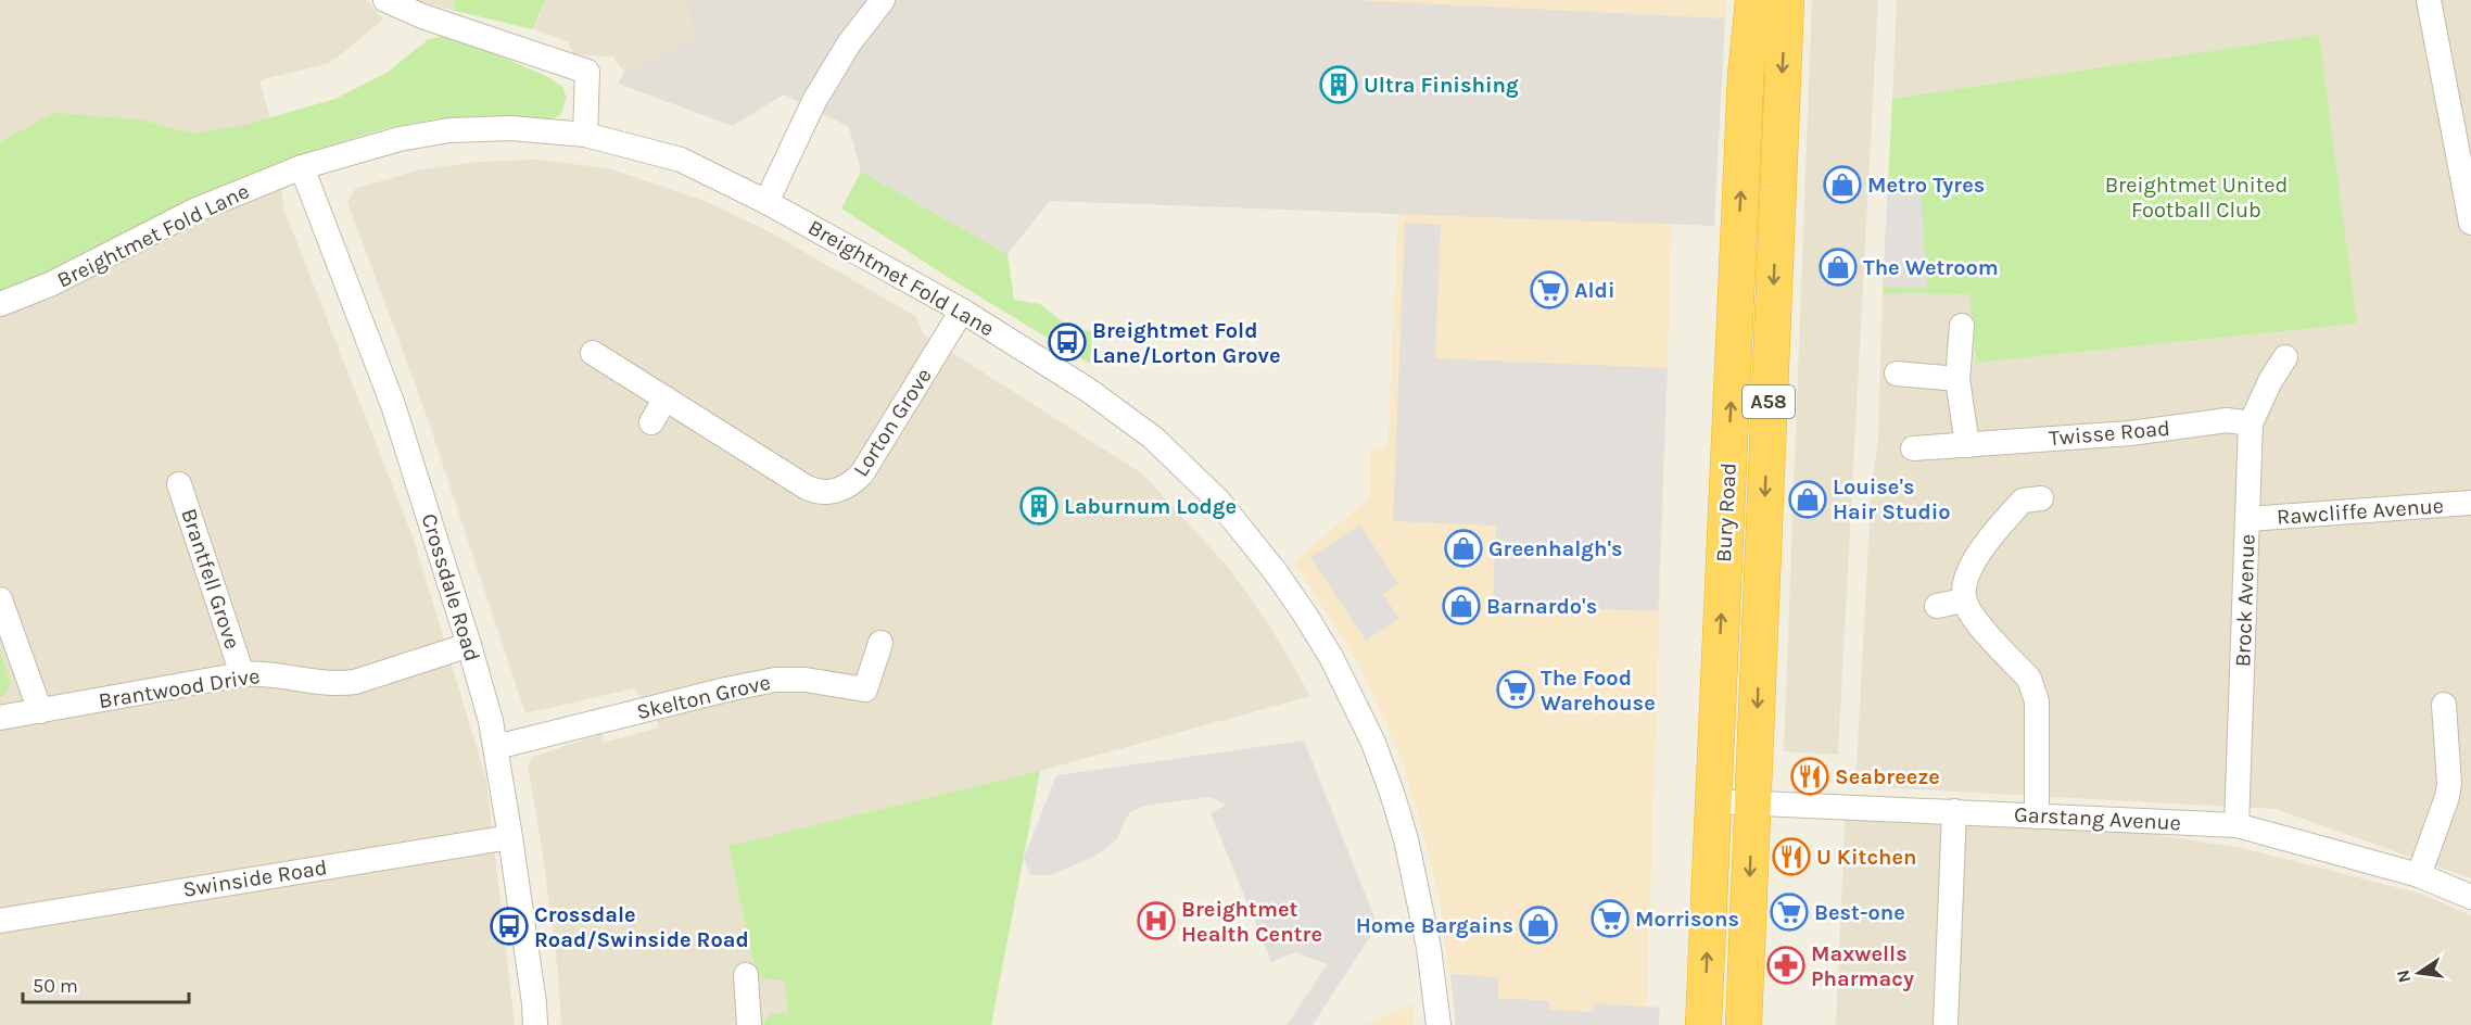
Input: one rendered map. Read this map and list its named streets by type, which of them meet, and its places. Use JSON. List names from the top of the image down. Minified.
{"streets":{"highway":["A58","Bury Road"],"street":["Breightmet Fold Lane","Lorton Grove","Twisse Road","Rawcliffe Avenue","Brantfell Grove","Crossdale Road","Brock Avenue","Brantwood Drive","Skelton Grove","Garstang Avenue","Swinside Road"]},"crossings":[["Breightmet Fold Lane","Lorton Grove"],["Breightmet Fold Lane","Crossdale Road"],["Twisse Road","Brock Avenue"],["Rawcliffe Avenue","Brock Avenue"],["Bury Road","Garstang Avenue"],["Brantfell Grove","Brantwood Drive"],["Crossdale Road","Brantwood Drive"],["Crossdale Road","Skelton Grove"],["Crossdale Road","Swinside Road"],["Brock Avenue","Garstang Avenue"]],"parks":["Breightmet United Football Club"],"places":{"building":["Ultra Finishing","Laburnum Lodge"],"shop":["Metro Tyres","The Wetroom","Louise's Hair Studio","Greenhalgh's","Barnardo's","Home Bargains"],"supermarket":["Aldi","The Food Warehouse","Best-one","Morrisons"],"bus stop":["Breightmet Fold Lane/Lorton Grove","Crossdale Road/Swinside Road"],"restaurant":["Seabreeze","U Kitchen"],"hospital":["Breightmet Health Centre"],"pharmacy":["Maxwells Pharmacy"]},"scale_bar":"50 m","north":"left"}
